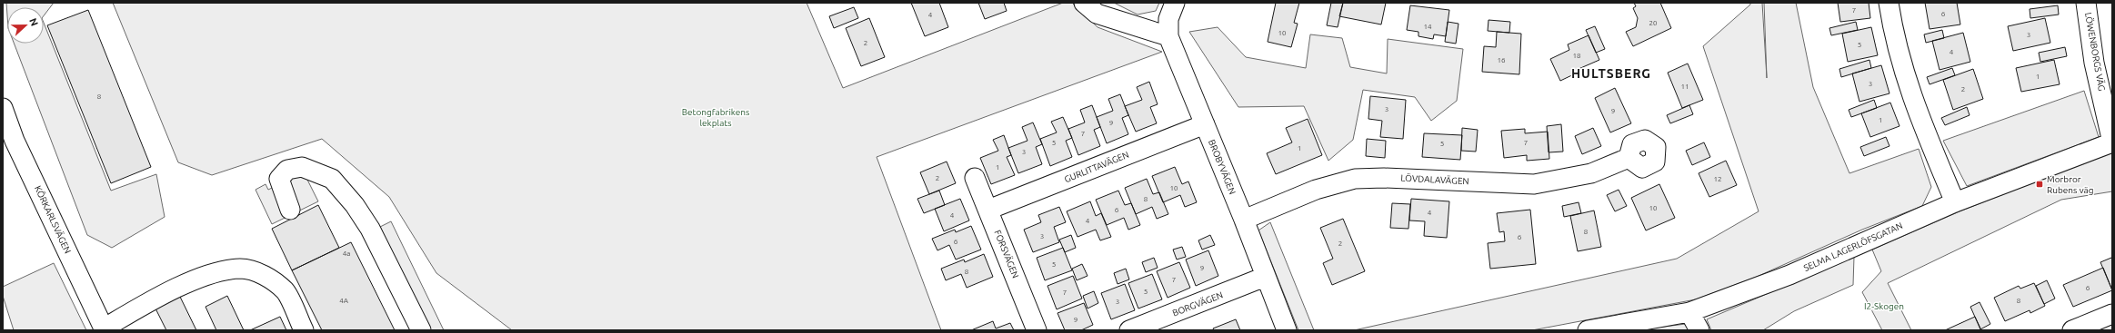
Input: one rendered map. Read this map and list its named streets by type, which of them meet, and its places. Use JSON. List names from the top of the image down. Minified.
{"streets":{"street":["LÖWENBORGS VÄG","GURLITTAVÄGEN","BROBYVÄGEN","LÖVDALAVÄGEN","KÖRKARLSVÄGEN","SELMA LAGERLÖFSGATAN","FORSVÄGEN","BORGVÄGEN"]},"crossings":[["LÖWENBORGS VÄG","SELMA LAGERLÖFSGATAN"],["GURLITTAVÄGEN","BROBYVÄGEN"],["GURLITTAVÄGEN","FORSVÄGEN"],["BROBYVÄGEN","LÖVDALAVÄGEN"],["BROBYVÄGEN","BORGVÄGEN"]],"districts":["HULTSBERG"],"parks":["Betongfabrikens lekplats","I2-Skogen"],"places":{"transit":["Morbror Rubens väg"]},"house_numbers":["7","6","4","20","14","10","3","2","5","4","18","16","1","3","11","2","8","3","9","1","9","7","5","7","5","1","3","1","2","12","10","8","10","6","4","4","4","8","3","6","6","2","4a","5","9","8","7","6","5","7","4A","8","3","9"],"north":"right"}
